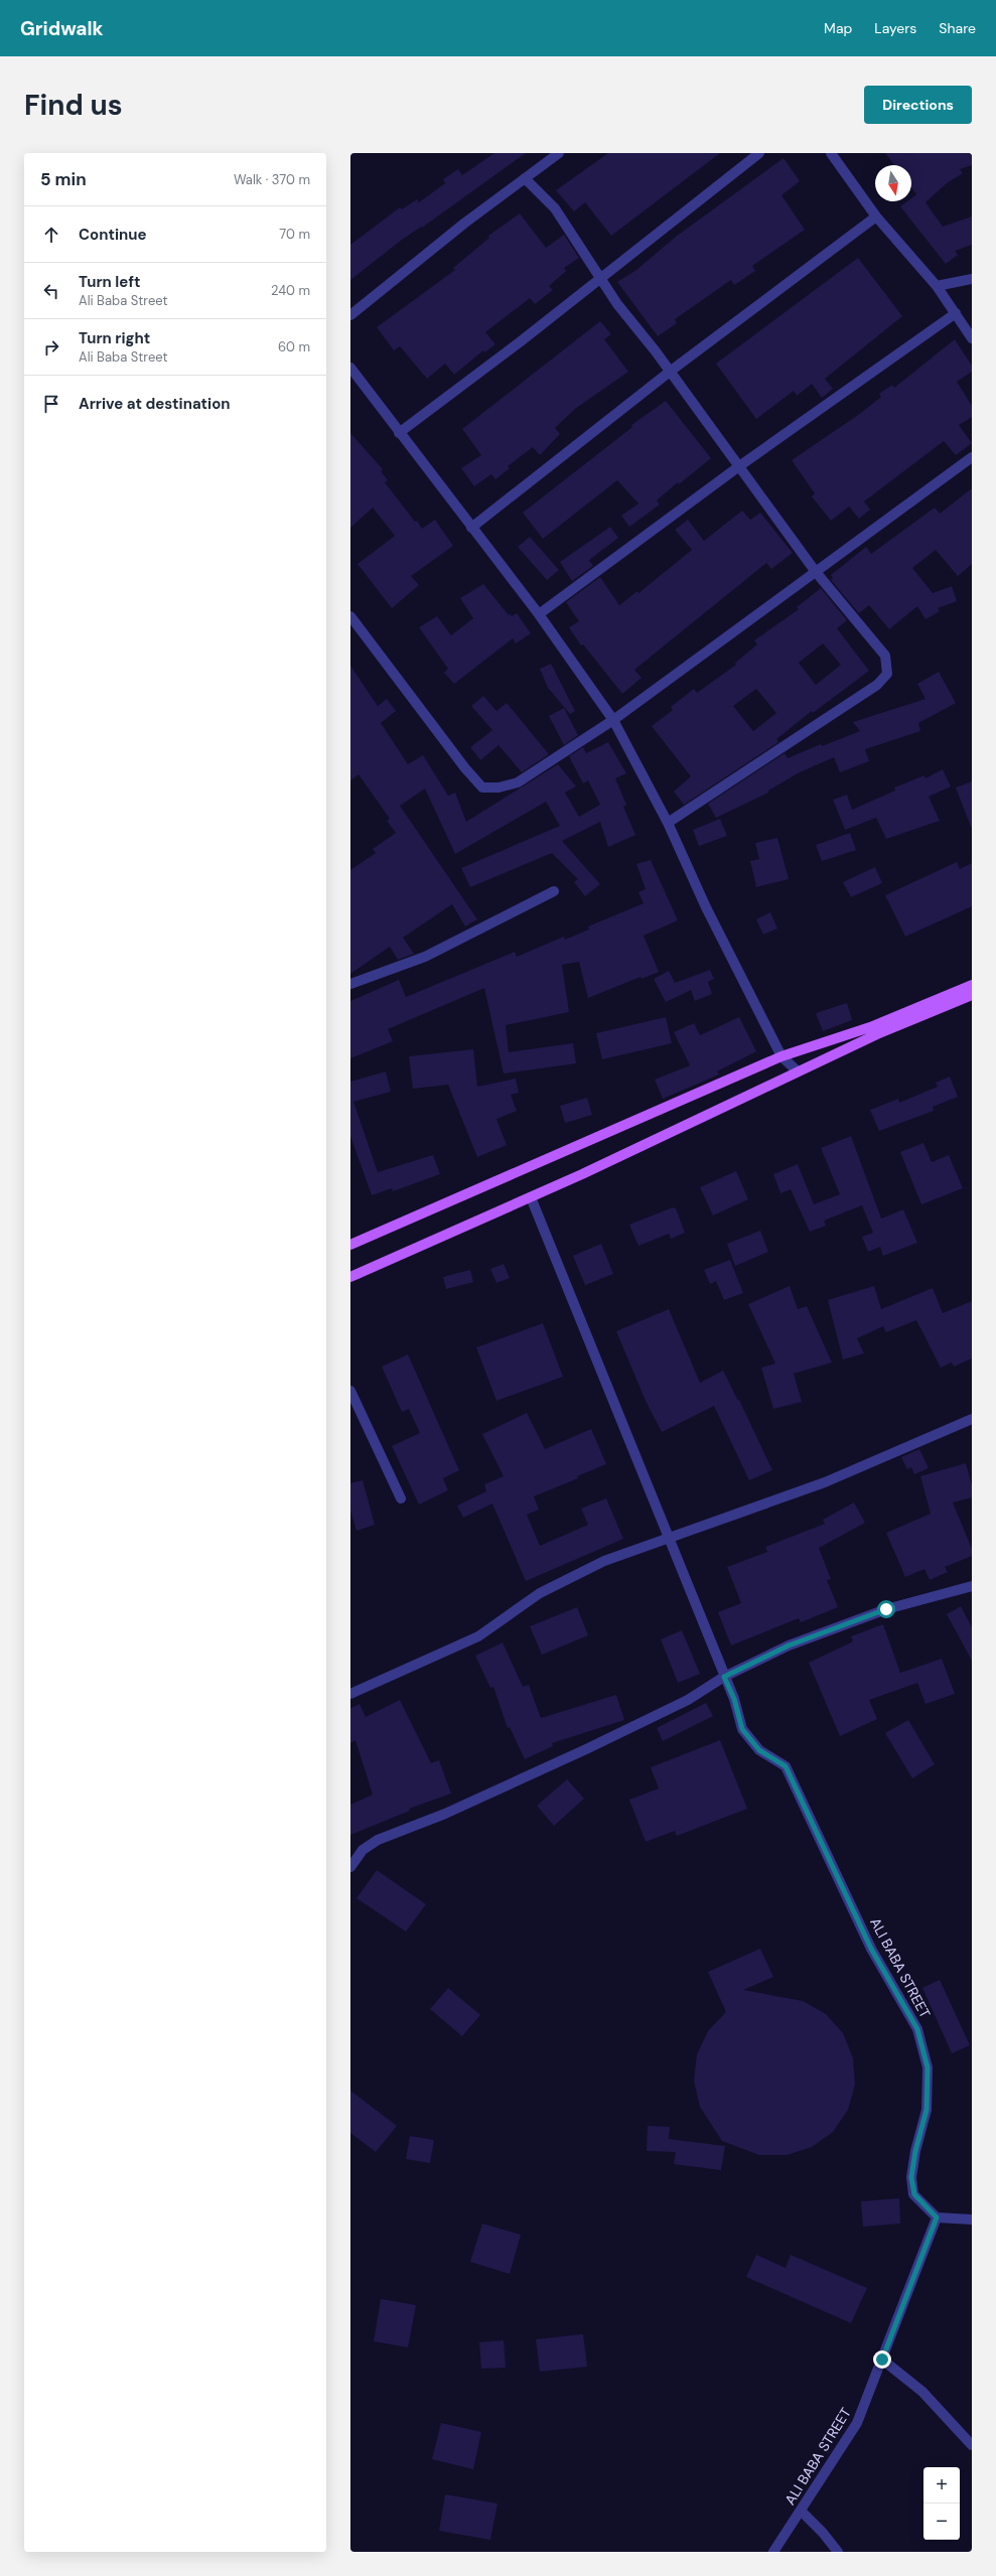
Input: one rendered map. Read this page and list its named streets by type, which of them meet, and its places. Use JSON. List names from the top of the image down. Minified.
{"streets":{"street":["ALI BABA STREET"]},"north":"bottom","page":{"header":"Gridwalk","nav":["Map","Layers","Share"],"buttons":"Directions","title":"Find us","heading":["5 min","Walk · 370 m"],"list":[["Continue","70 m"],["Turn left","Ali Baba Street","240 m"],["Turn right","Ali Baba Street","60 m"],"Arrive at destination"],"map_buttons":["+","−"]}}
